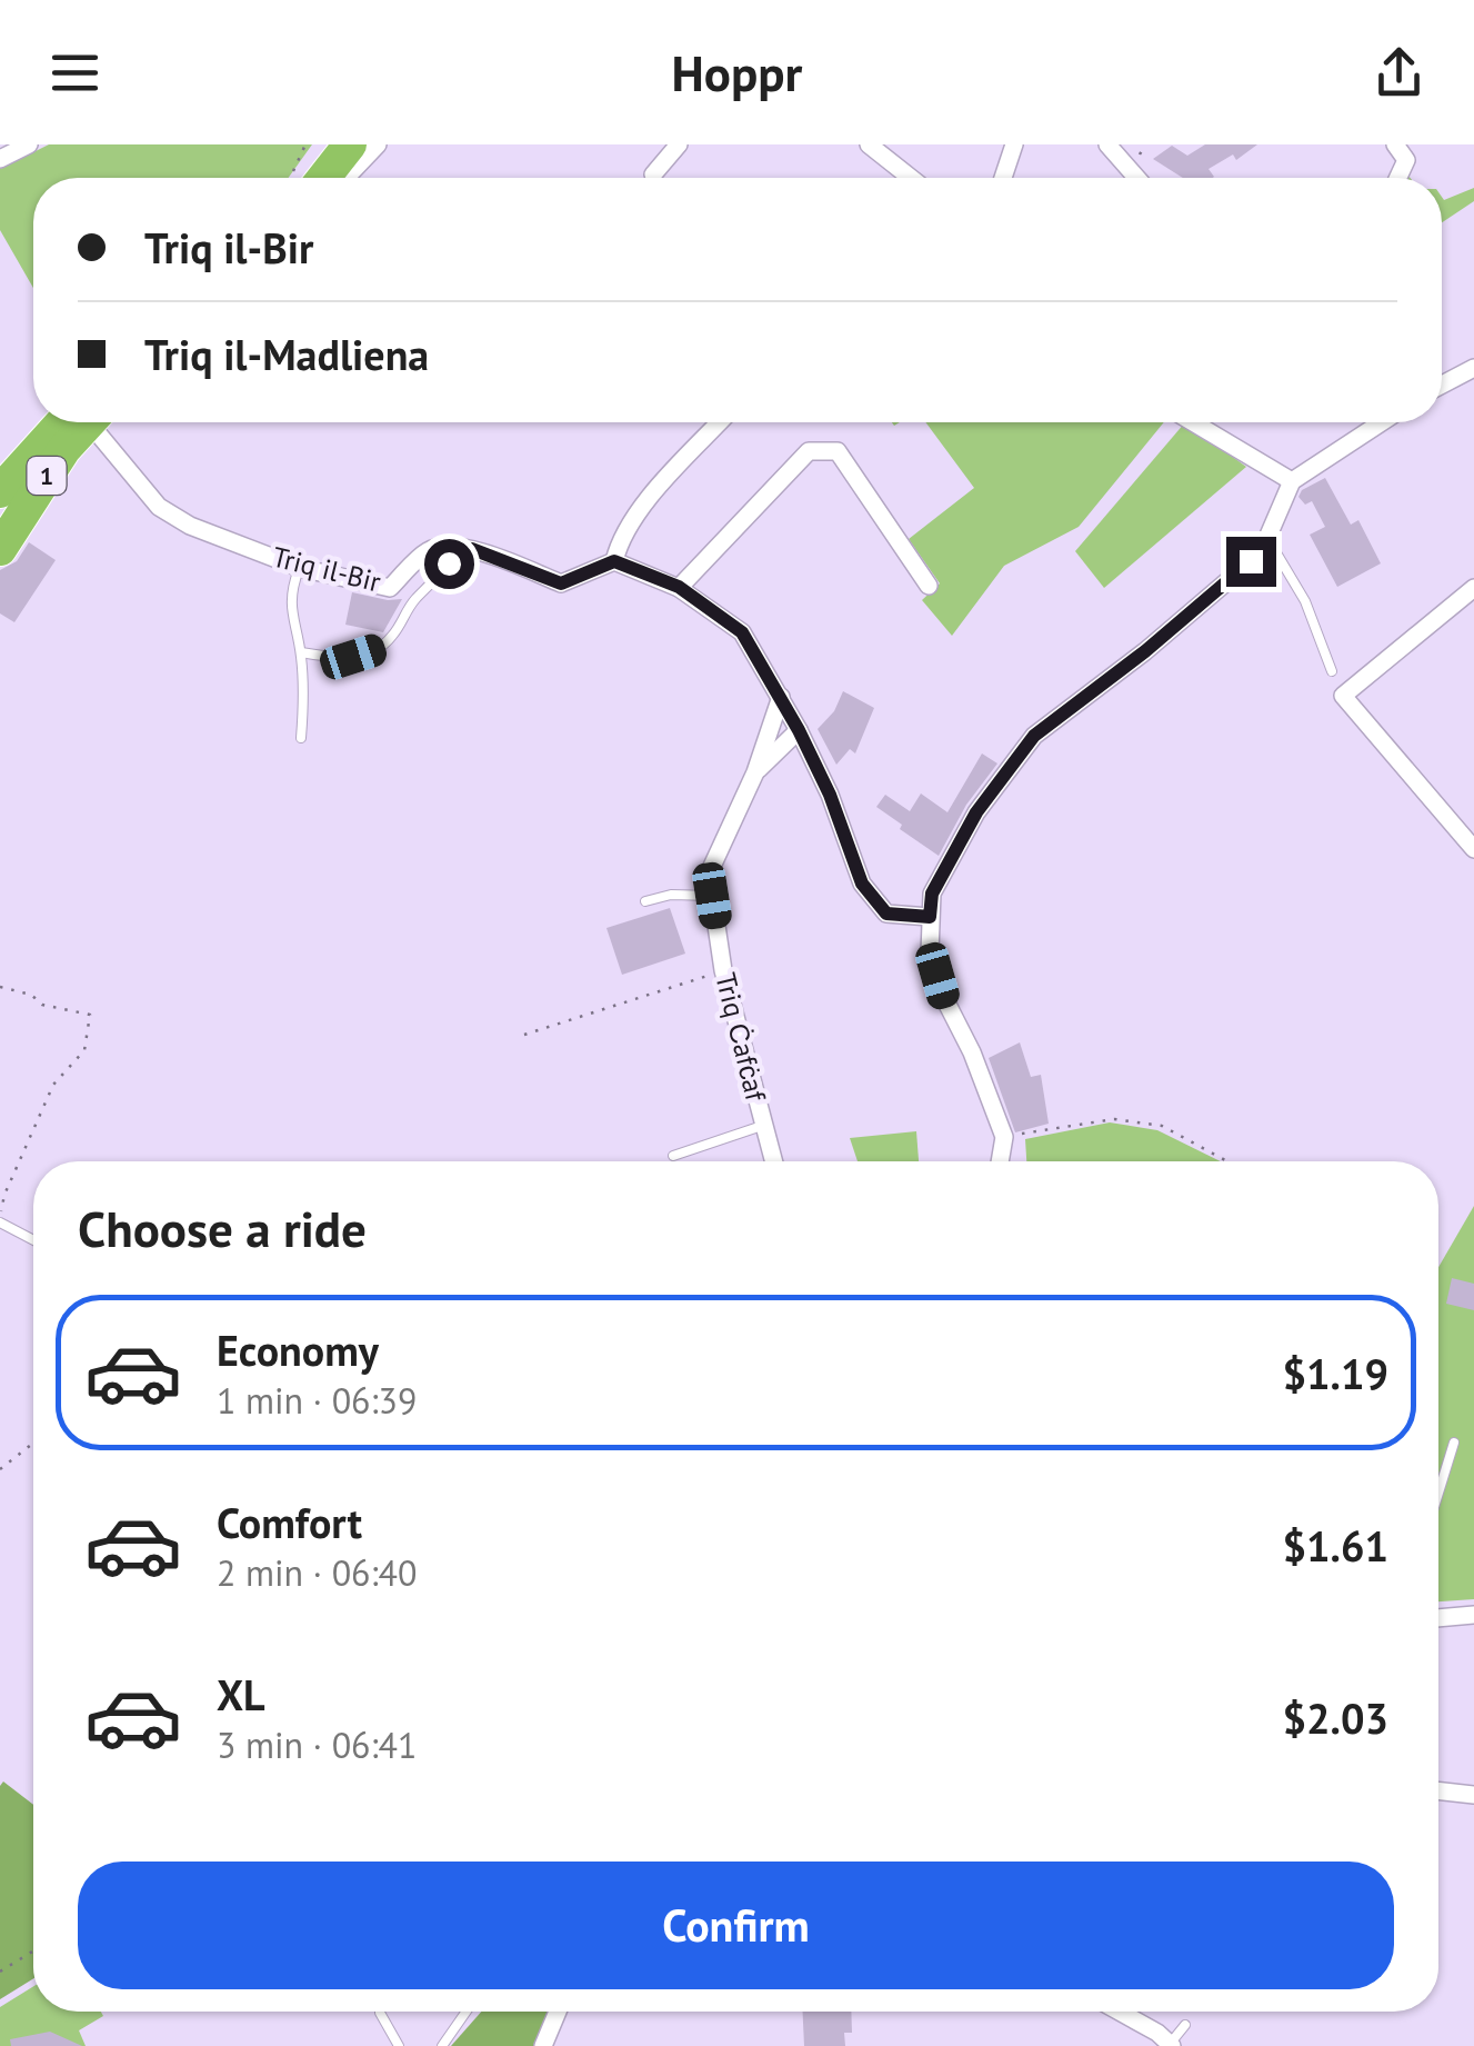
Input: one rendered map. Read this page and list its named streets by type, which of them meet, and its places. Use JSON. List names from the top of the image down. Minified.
{"streets":{"highway":["1"],"street":["Triq il-Bir","Triq Ċafċaf"]},"page":{"header":"Hoppr","banner":["Triq il-Bir","Triq il-Madliena"],"heading":"Choose a ride","list":[{"name":"Economy","note":"1 min · 06:39","value":"$1.19"},{"name":"Comfort","note":"2 min · 06:40","value":"$1.61"},{"name":"XL","note":"3 min · 06:41","value":"$2.03"}],"buttons":"Confirm"}}
